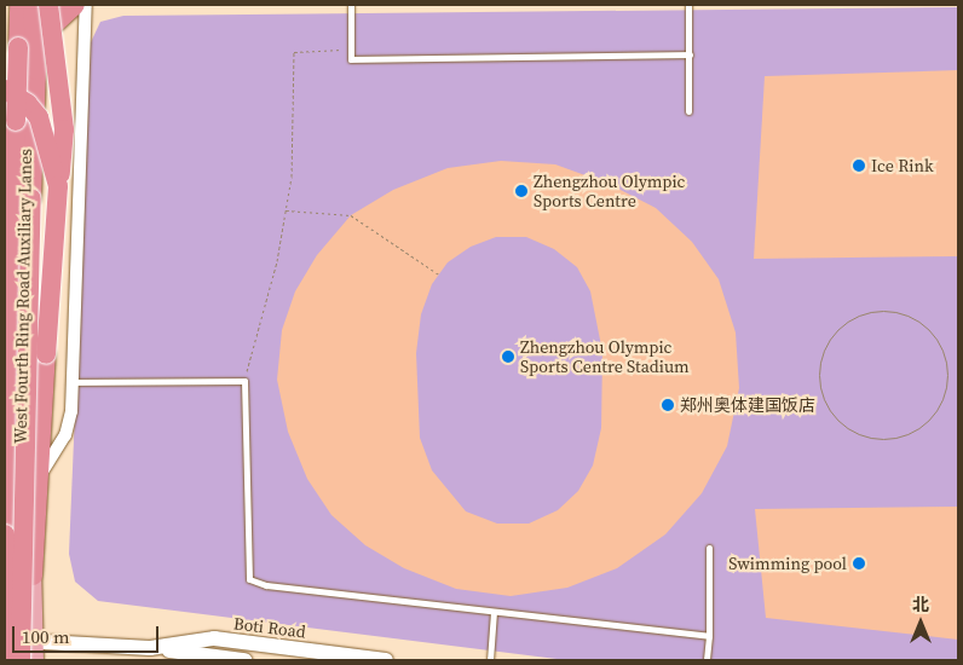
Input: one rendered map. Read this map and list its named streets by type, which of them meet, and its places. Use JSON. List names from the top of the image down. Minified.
{"streets":{"main road":["West Fourth Ring Road Auxiliary Lanes"],"street":["Boti Road"]},"crossings":[["West Fourth Ring Road Auxiliary Lanes","Boti Road"]],"places":["Ice Rink","Zhengzhou Olympic Sports Centre","Zhengzhou Olympic Sports Centre Stadium","郑州奥体建国饭店","Swimming pool"],"scale_bar":"100 m","north":"top"}
